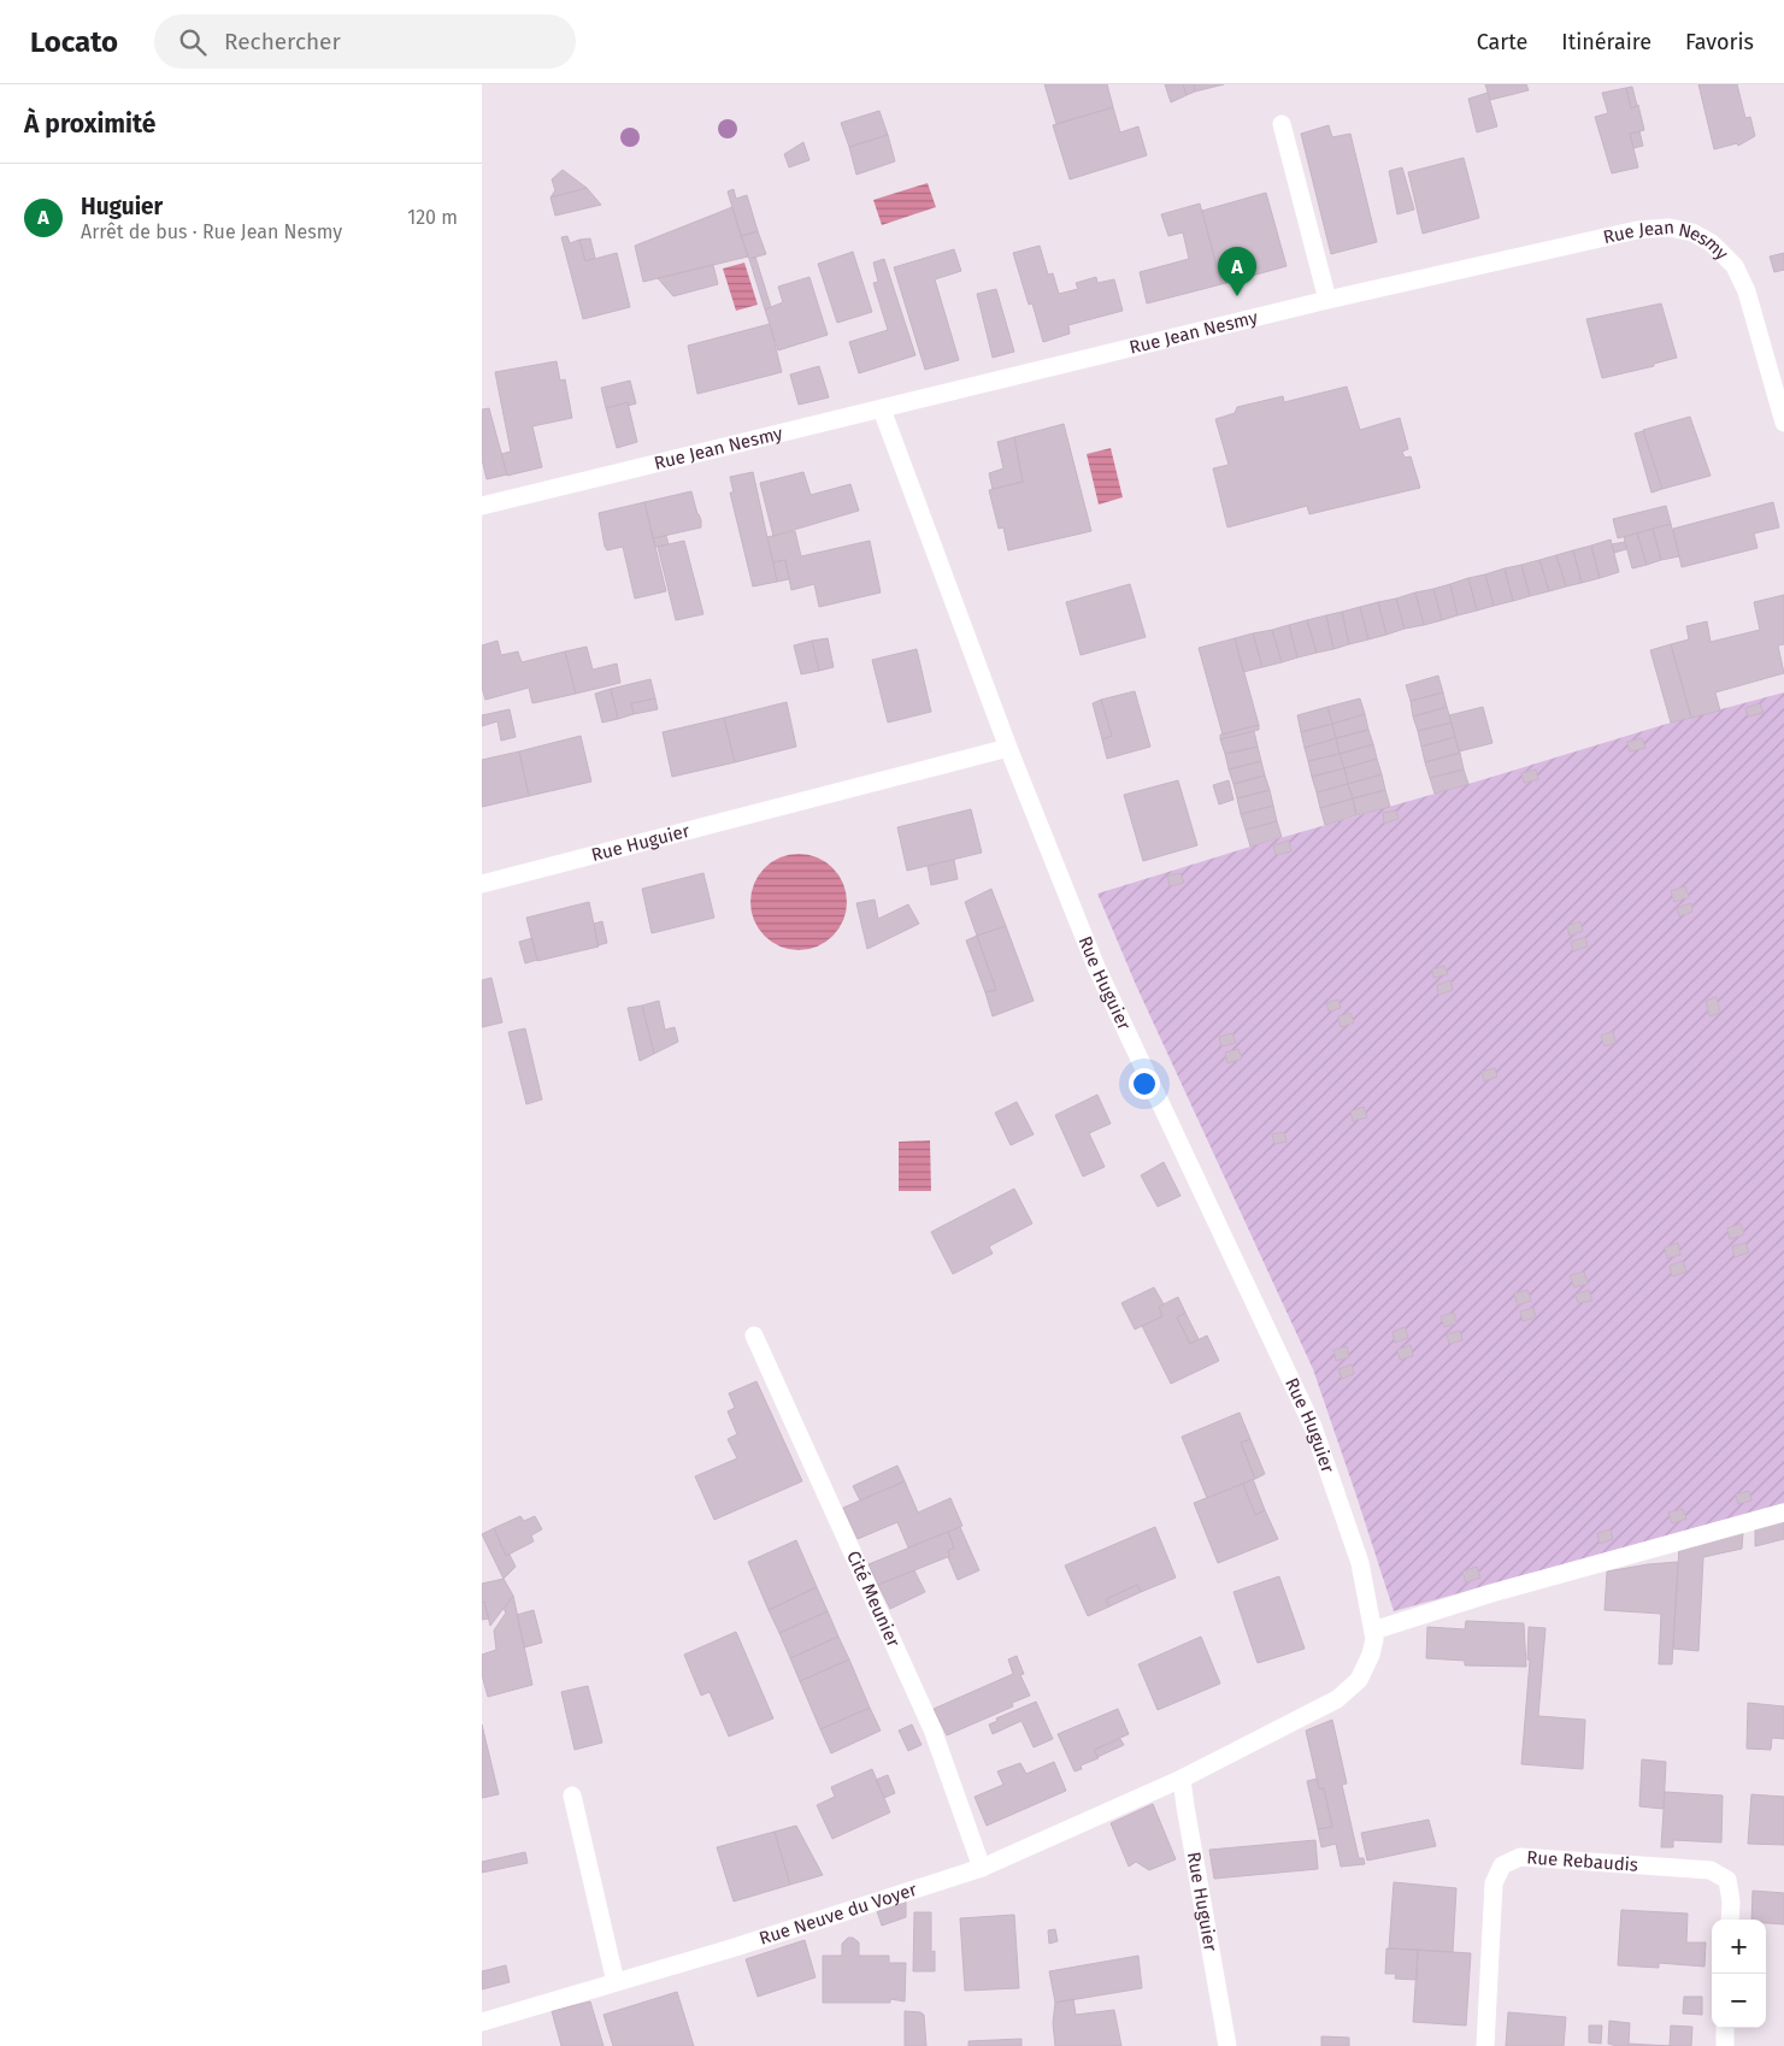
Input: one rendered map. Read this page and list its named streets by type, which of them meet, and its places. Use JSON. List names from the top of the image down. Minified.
{"streets":{"street":["Rue Jean Nesmy","Rue Huguier","Cité Meunier","Rue Rebaudis","Rue Neuve du Voyer"]},"crossings":[["Rue Jean Nesmy","Rue Huguier"],["Rue Huguier","Rue Neuve du Voyer"],["Cité Meunier","Rue Neuve du Voyer"]],"page":{"header":"Locato","search":"Rechercher","nav":["Carte","Itinéraire","Favoris"],"heading":"À proximité","list":[{"mark":"A","name":"Huguier","note":"Arrêt de bus · Rue Jean Nesmy","value":"120 m"}],"pins":"A","map_buttons":["+","−"]}}
